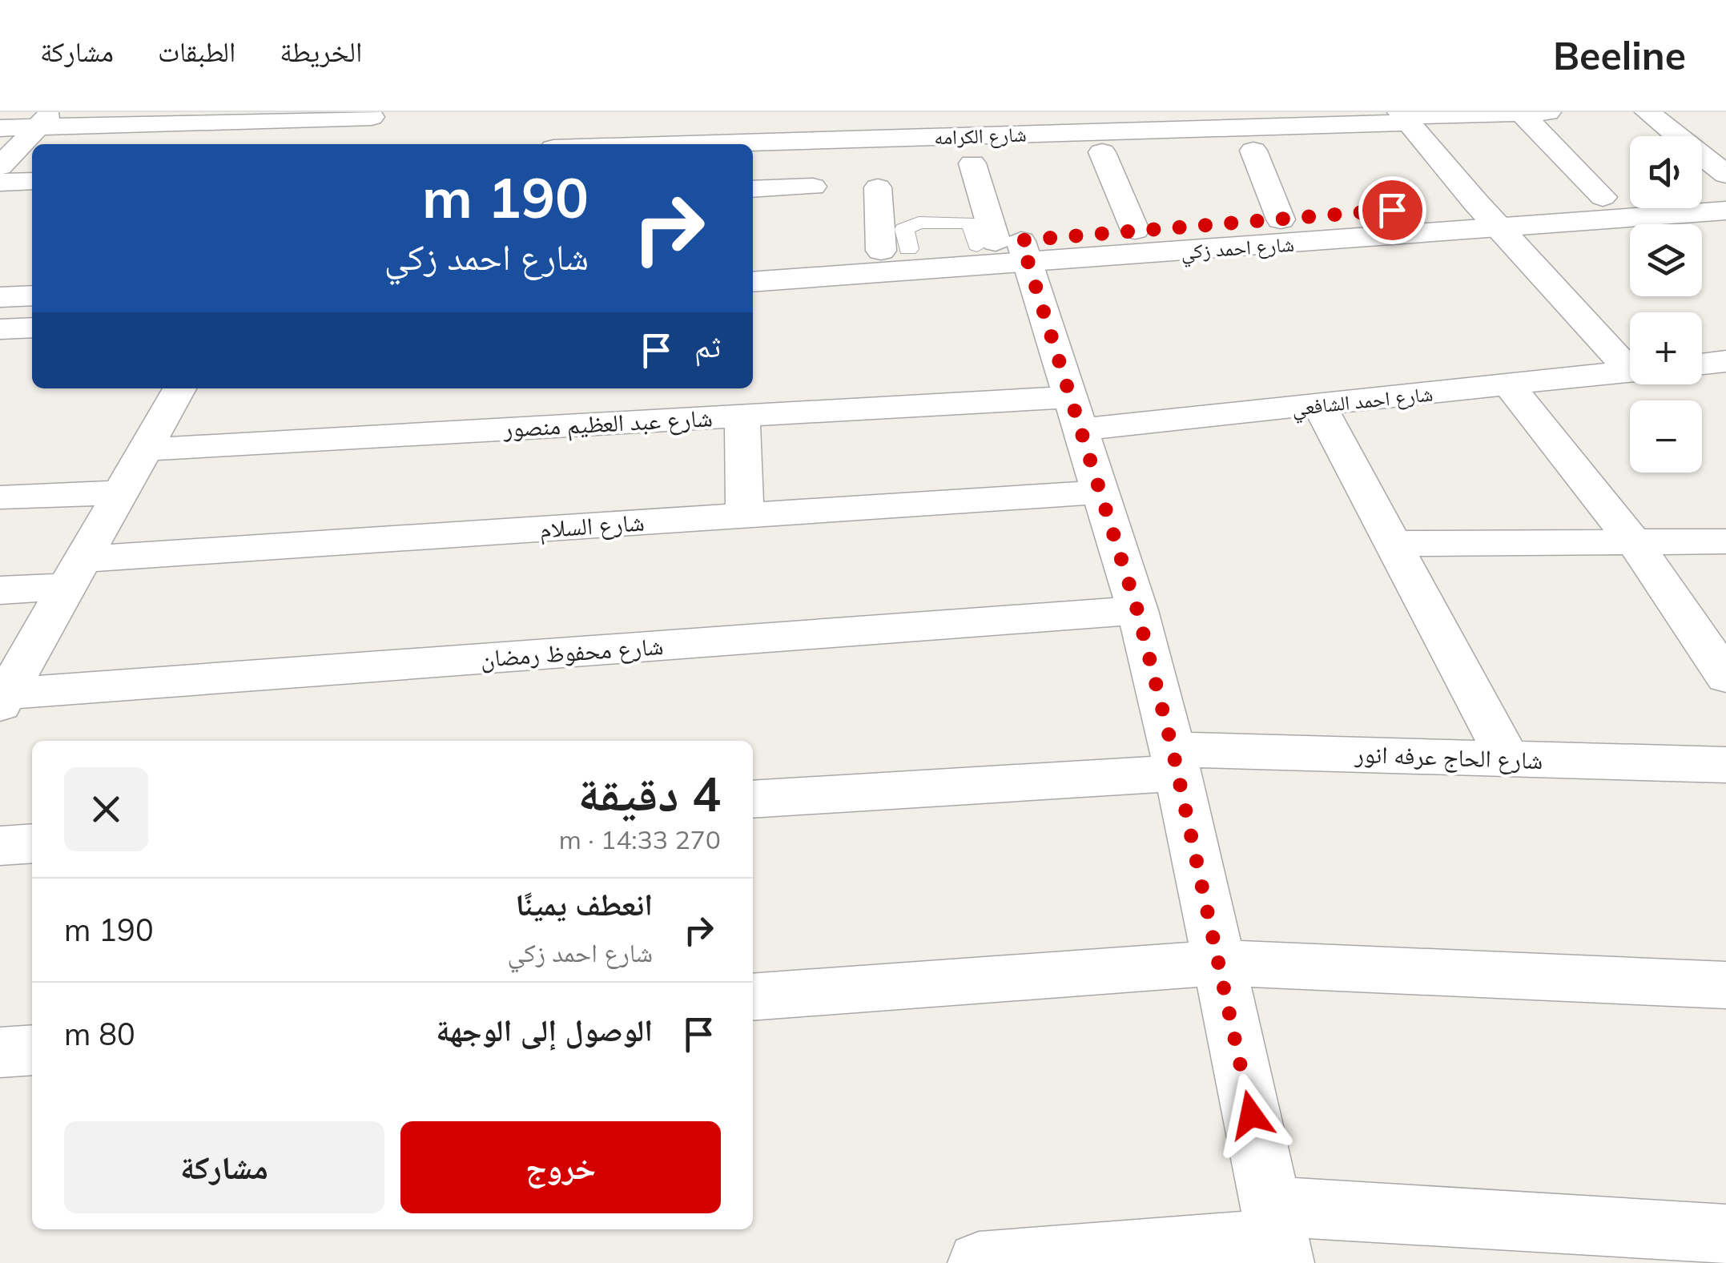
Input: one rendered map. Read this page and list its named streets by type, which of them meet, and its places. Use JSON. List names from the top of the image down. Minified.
{"streets":{"street":["شارع الكرامه","شارع احمد زكي","شارع احمد الشافعي","شارع عبد العظيم منصور","شارع السلام","شارع محفوظ رمضان","شارع الحاج عرفه انور"]},"crossings":[["شارع احمد الشافعي","شارع عبد العظيم منصور"]],"page":{"header":"Beeline","nav":["الخريطة","الطبقات","مشاركة"],"map_buttons":["+","−"],"turn":["190 m","شارع احمد زكي"],"then":"ثم","heading":["4 دقيقة","270 m · 14:33"],"list":[{"name":"انعطف يمينًا","note":"شارع احمد زكي","value":"190 m"},{"name":"الوصول إلى الوجهة","value":"80 m"}],"buttons":["خروج","مشاركة"]}}
